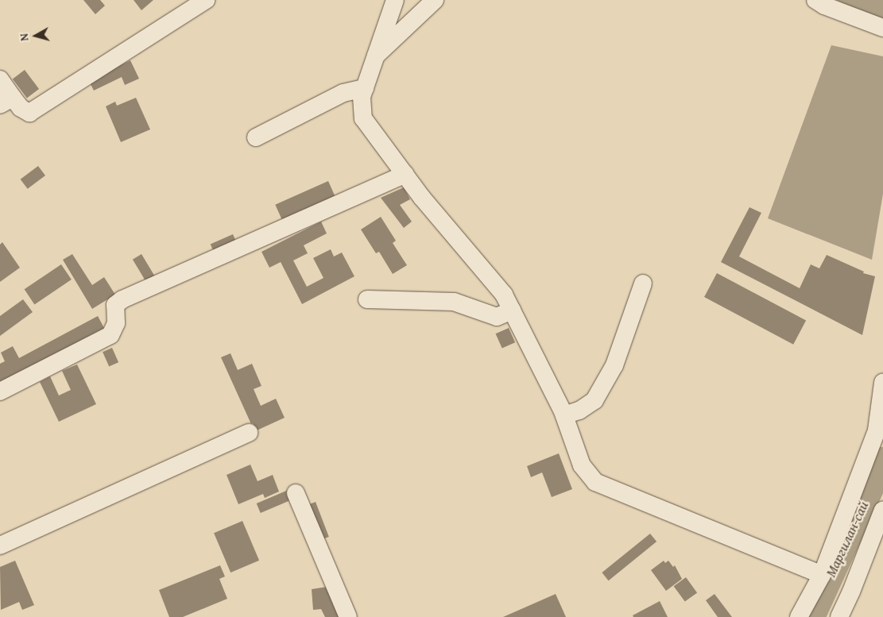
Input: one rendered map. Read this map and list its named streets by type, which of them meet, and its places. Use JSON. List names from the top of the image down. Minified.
{"water":["Маргилан-сай"],"north":"left"}
